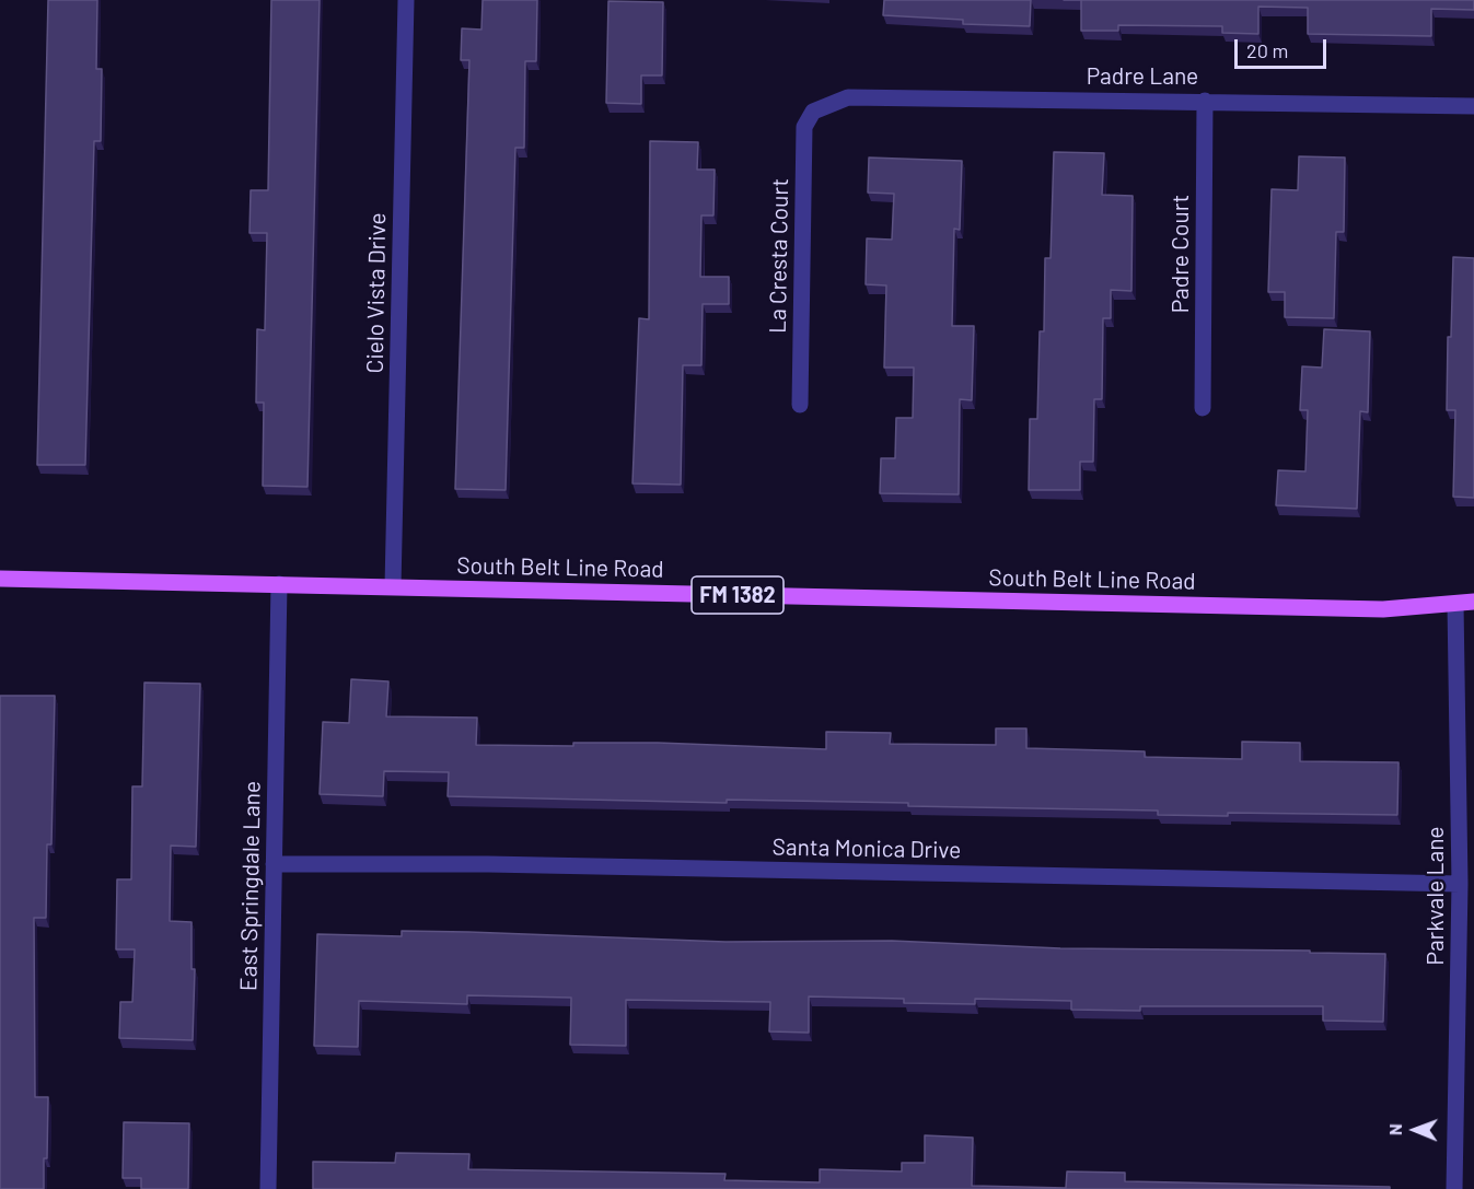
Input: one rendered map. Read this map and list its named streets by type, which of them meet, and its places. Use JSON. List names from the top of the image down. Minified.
{"streets":{"main road":["South Belt Line Road","FM 1382"],"street":["Padre Lane","Padre Court","La Cresta Court","Cielo Vista Drive","Santa Monica Drive","East Springdale Lane","Parkvale Lane"]},"crossings":[["Padre Lane","Padre Court"],["Padre Lane","La Cresta Court"],["Cielo Vista Drive","South Belt Line Road"],["South Belt Line Road","East Springdale Lane"],["South Belt Line Road","Parkvale Lane"],["Santa Monica Drive","East Springdale Lane"],["Santa Monica Drive","Parkvale Lane"]],"scale_bar":"20 m","north":"left"}
